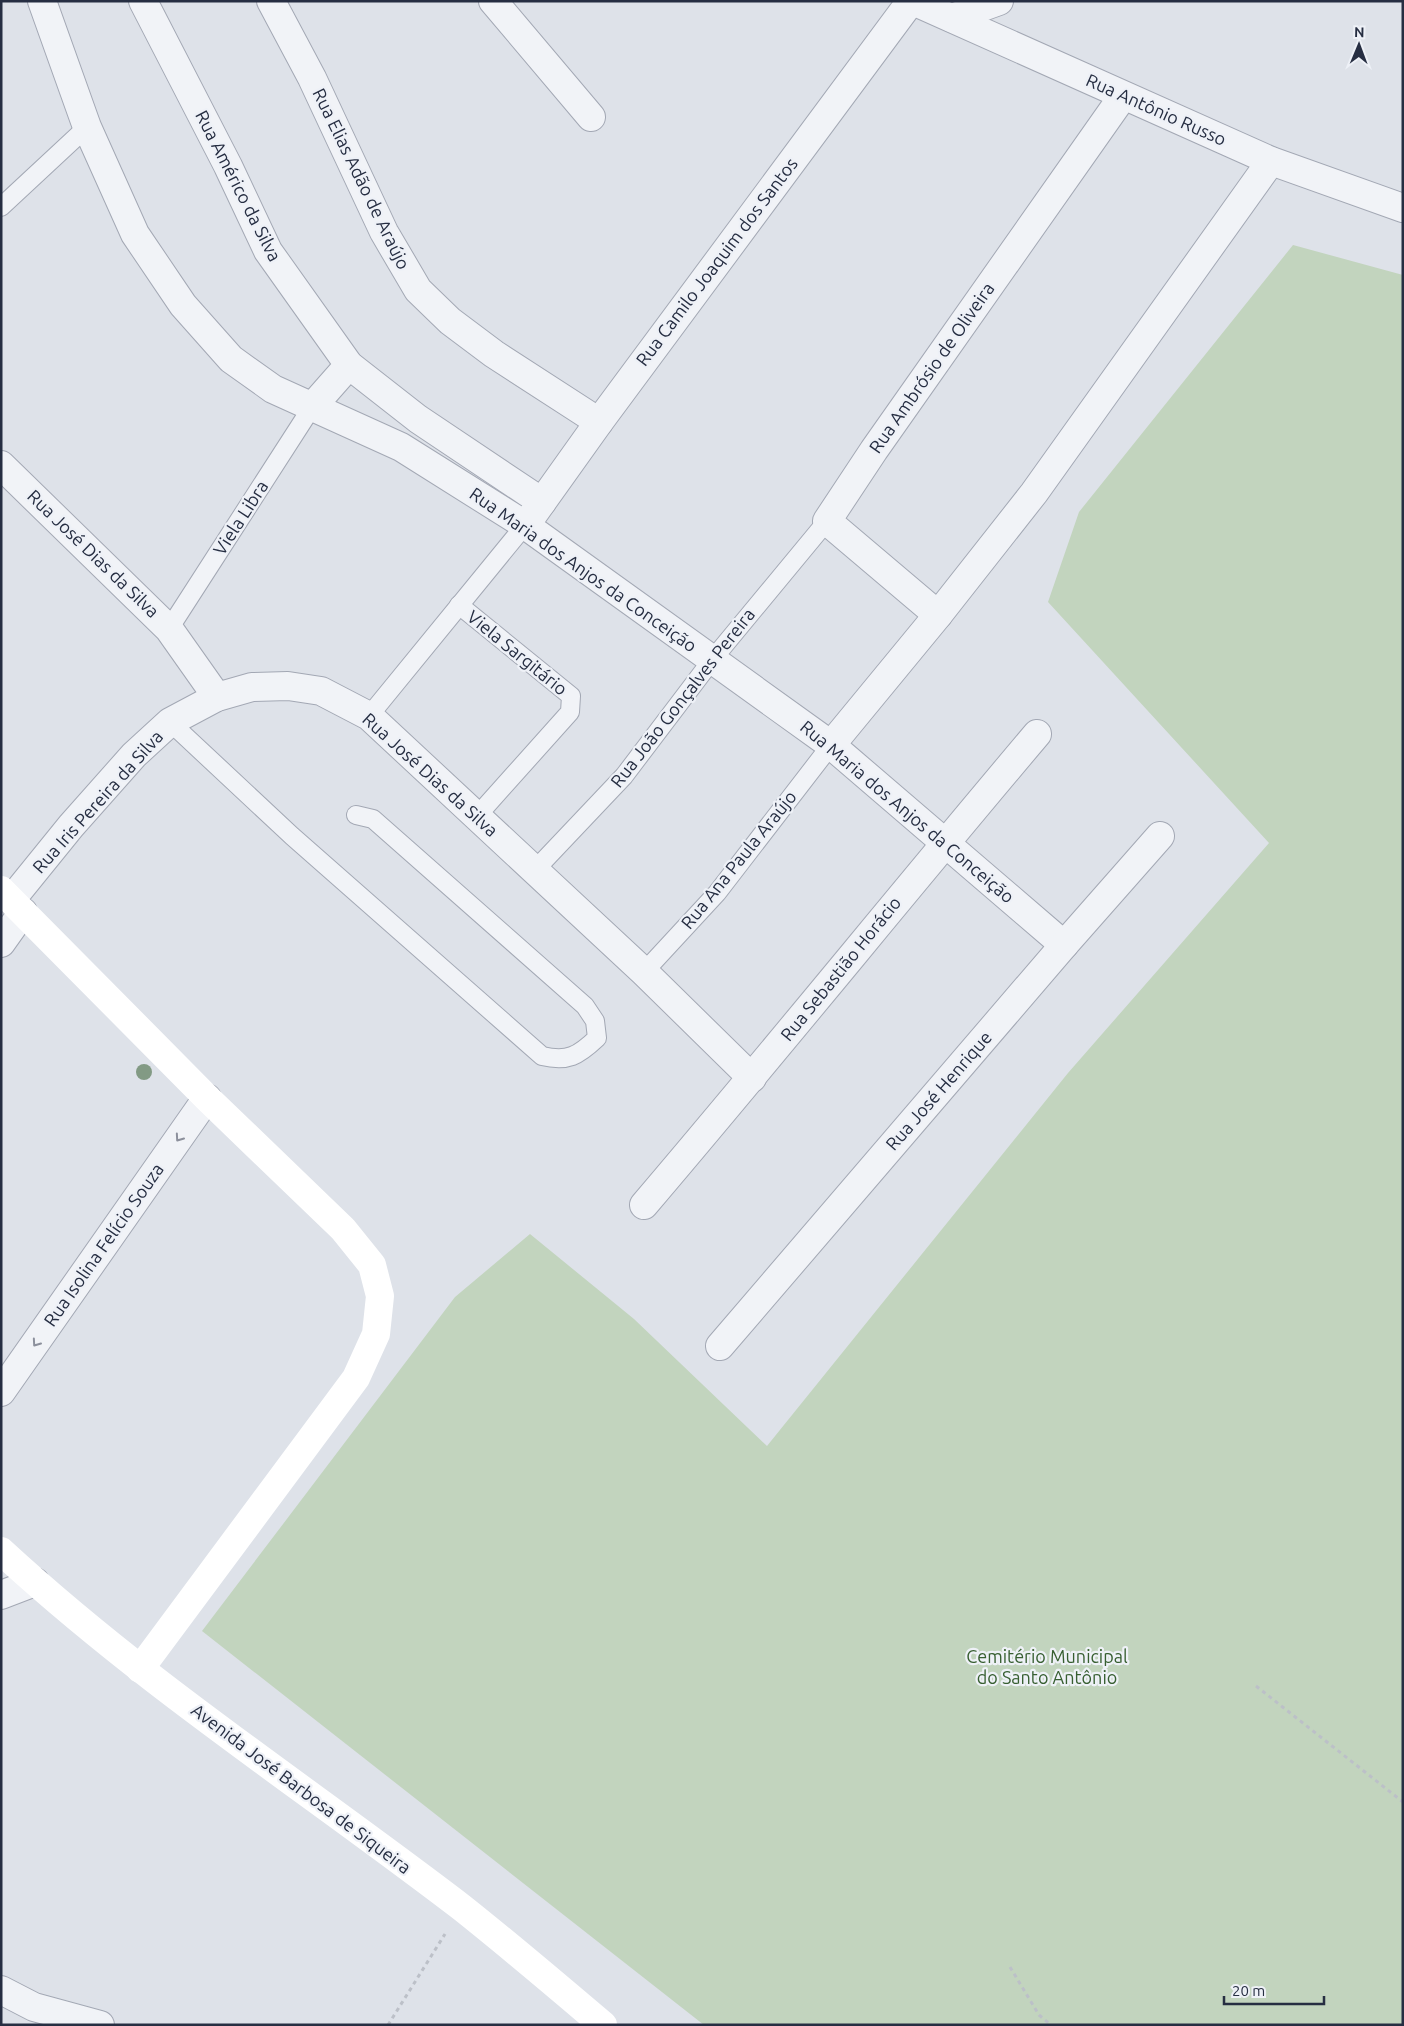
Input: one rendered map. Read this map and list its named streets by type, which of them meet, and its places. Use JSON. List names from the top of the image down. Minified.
{"streets":{"street":["Rua Antônio Russo","Rua Elias Adão de Araújo","Rua Américo da Silva","Rua Camilo Joaquim dos Santos","Rua Ambrósio de Oliveira","Rua José Dias da Silva","Rua Maria dos Anjos da Conceição","Rua Iris Pereira da Silva","Rua Sebastião Horácio","Rua José Henrique","Rua Isolina Felício Souza","Avenida José Barbosa de Siqueira"],"lane":["Viela Libra","Viela Sargitário","Rua João Gonçalves Pereira","Rua Ana Paula Araújo"]},"crossings":[["Rua Antônio Russo","Rua Camilo Joaquim dos Santos"],["Rua Antônio Russo","Rua Ambrósio de Oliveira"],["Rua Elias Adão de Araújo","Rua Camilo Joaquim dos Santos"],["Rua Américo da Silva","Rua Camilo Joaquim dos Santos"],["Rua Camilo Joaquim dos Santos","Rua Maria dos Anjos da Conceição"],["Rua Ambrósio de Oliveira","Rua João Gonçalves Pereira"],["Viela Libra","Rua José Dias da Silva"],["Viela Libra","Rua Maria dos Anjos da Conceição"],["Rua José Dias da Silva","Viela Sargitário"],["Rua José Dias da Silva","Rua João Gonçalves Pereira"],["Rua José Dias da Silva","Rua Iris Pereira da Silva"],["Rua José Dias da Silva","Rua Ana Paula Araújo"],["Rua José Dias da Silva","Rua Sebastião Horácio"],["Rua Maria dos Anjos da Conceição","Rua João Gonçalves Pereira"],["Rua Maria dos Anjos da Conceição","Rua Ana Paula Araújo"],["Rua Maria dos Anjos da Conceição","Rua Sebastião Horácio"],["Rua Maria dos Anjos da Conceição","Rua José Henrique"]],"one_way":["Rua Isolina Felício Souza"],"parks":["Cemitério Municipal do Santo Antônio"],"scale_bar":"20 m","north":"top"}
